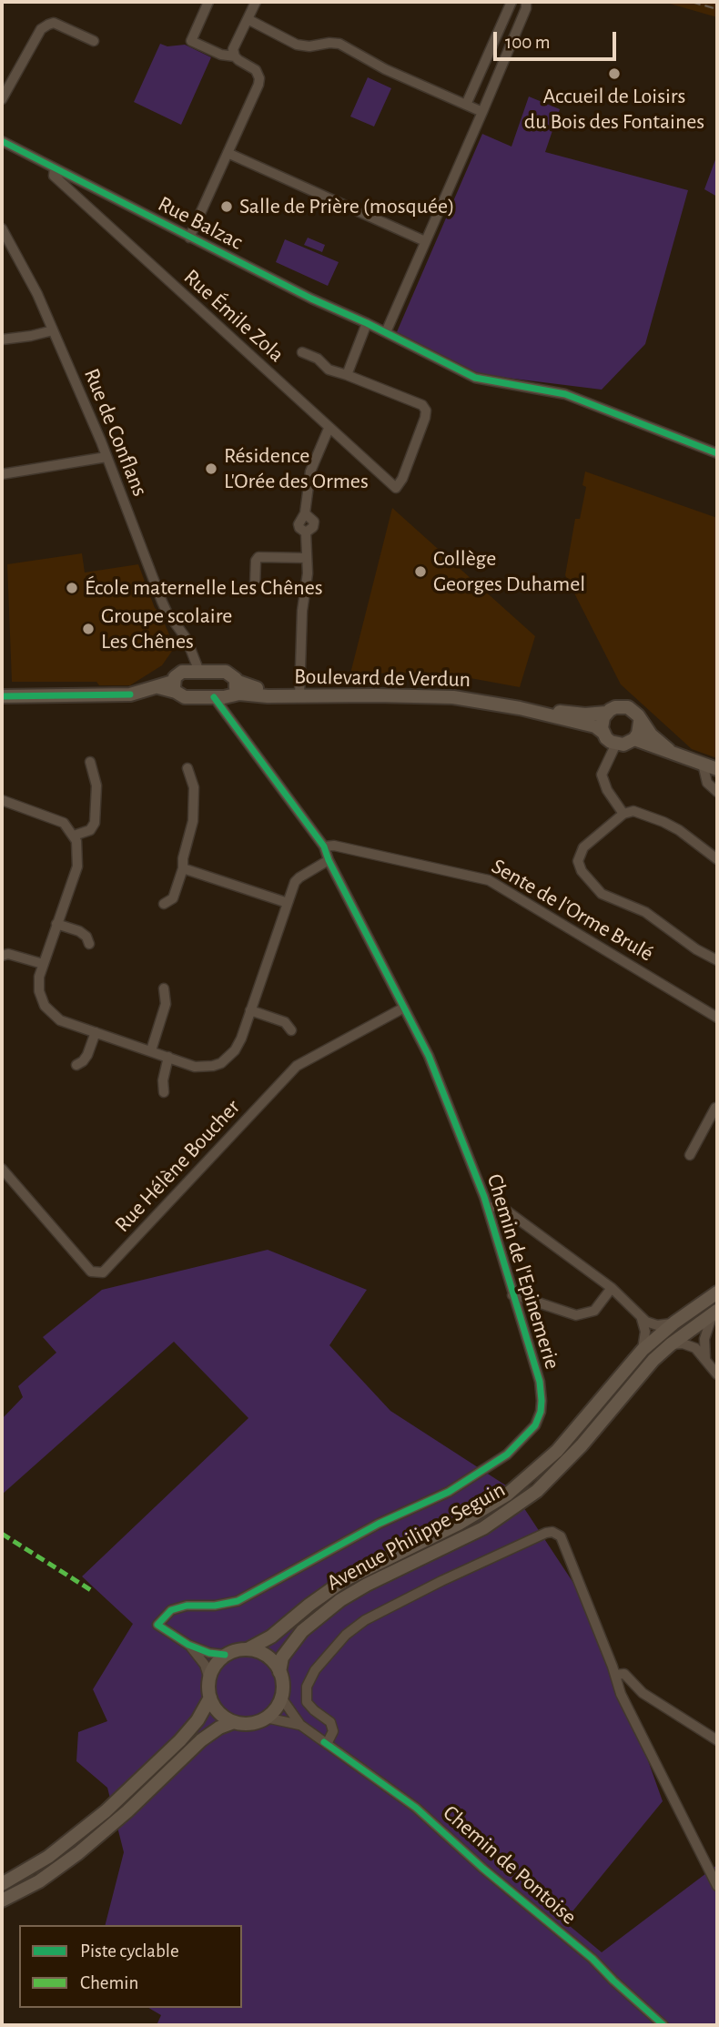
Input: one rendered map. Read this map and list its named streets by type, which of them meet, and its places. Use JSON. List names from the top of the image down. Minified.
{"streets":{"main road":["Boulevard de Verdun","Avenue Philippe Seguin"],"street":["Rue Balzac","Rue Émile Zola","Rue de Conflans","Sente de l'Orme Brulé","Rue Hélène Boucher","Chemin de l'Epinemerie","Chemin de Pontoise"]},"crossings":[["Rue Balzac","Rue Émile Zola"],["Boulevard de Verdun","Chemin de l'Epinemerie"],["Sente de l'Orme Brulé","Chemin de l'Epinemerie"],["Rue Hélène Boucher","Chemin de l'Epinemerie"],["Avenue Philippe Seguin","Chemin de Pontoise"]],"places":["Accueil de Loisirs du Bois des Fontaines","Salle de Prière (mosquée)","Résidence L'Orée des Ormes","Collège Georges Duhamel","École maternelle Les Chênes","Groupe scolaire Les Chênes"],"legend":["Piste cyclable","Chemin"],"scale_bar":"100 m"}
